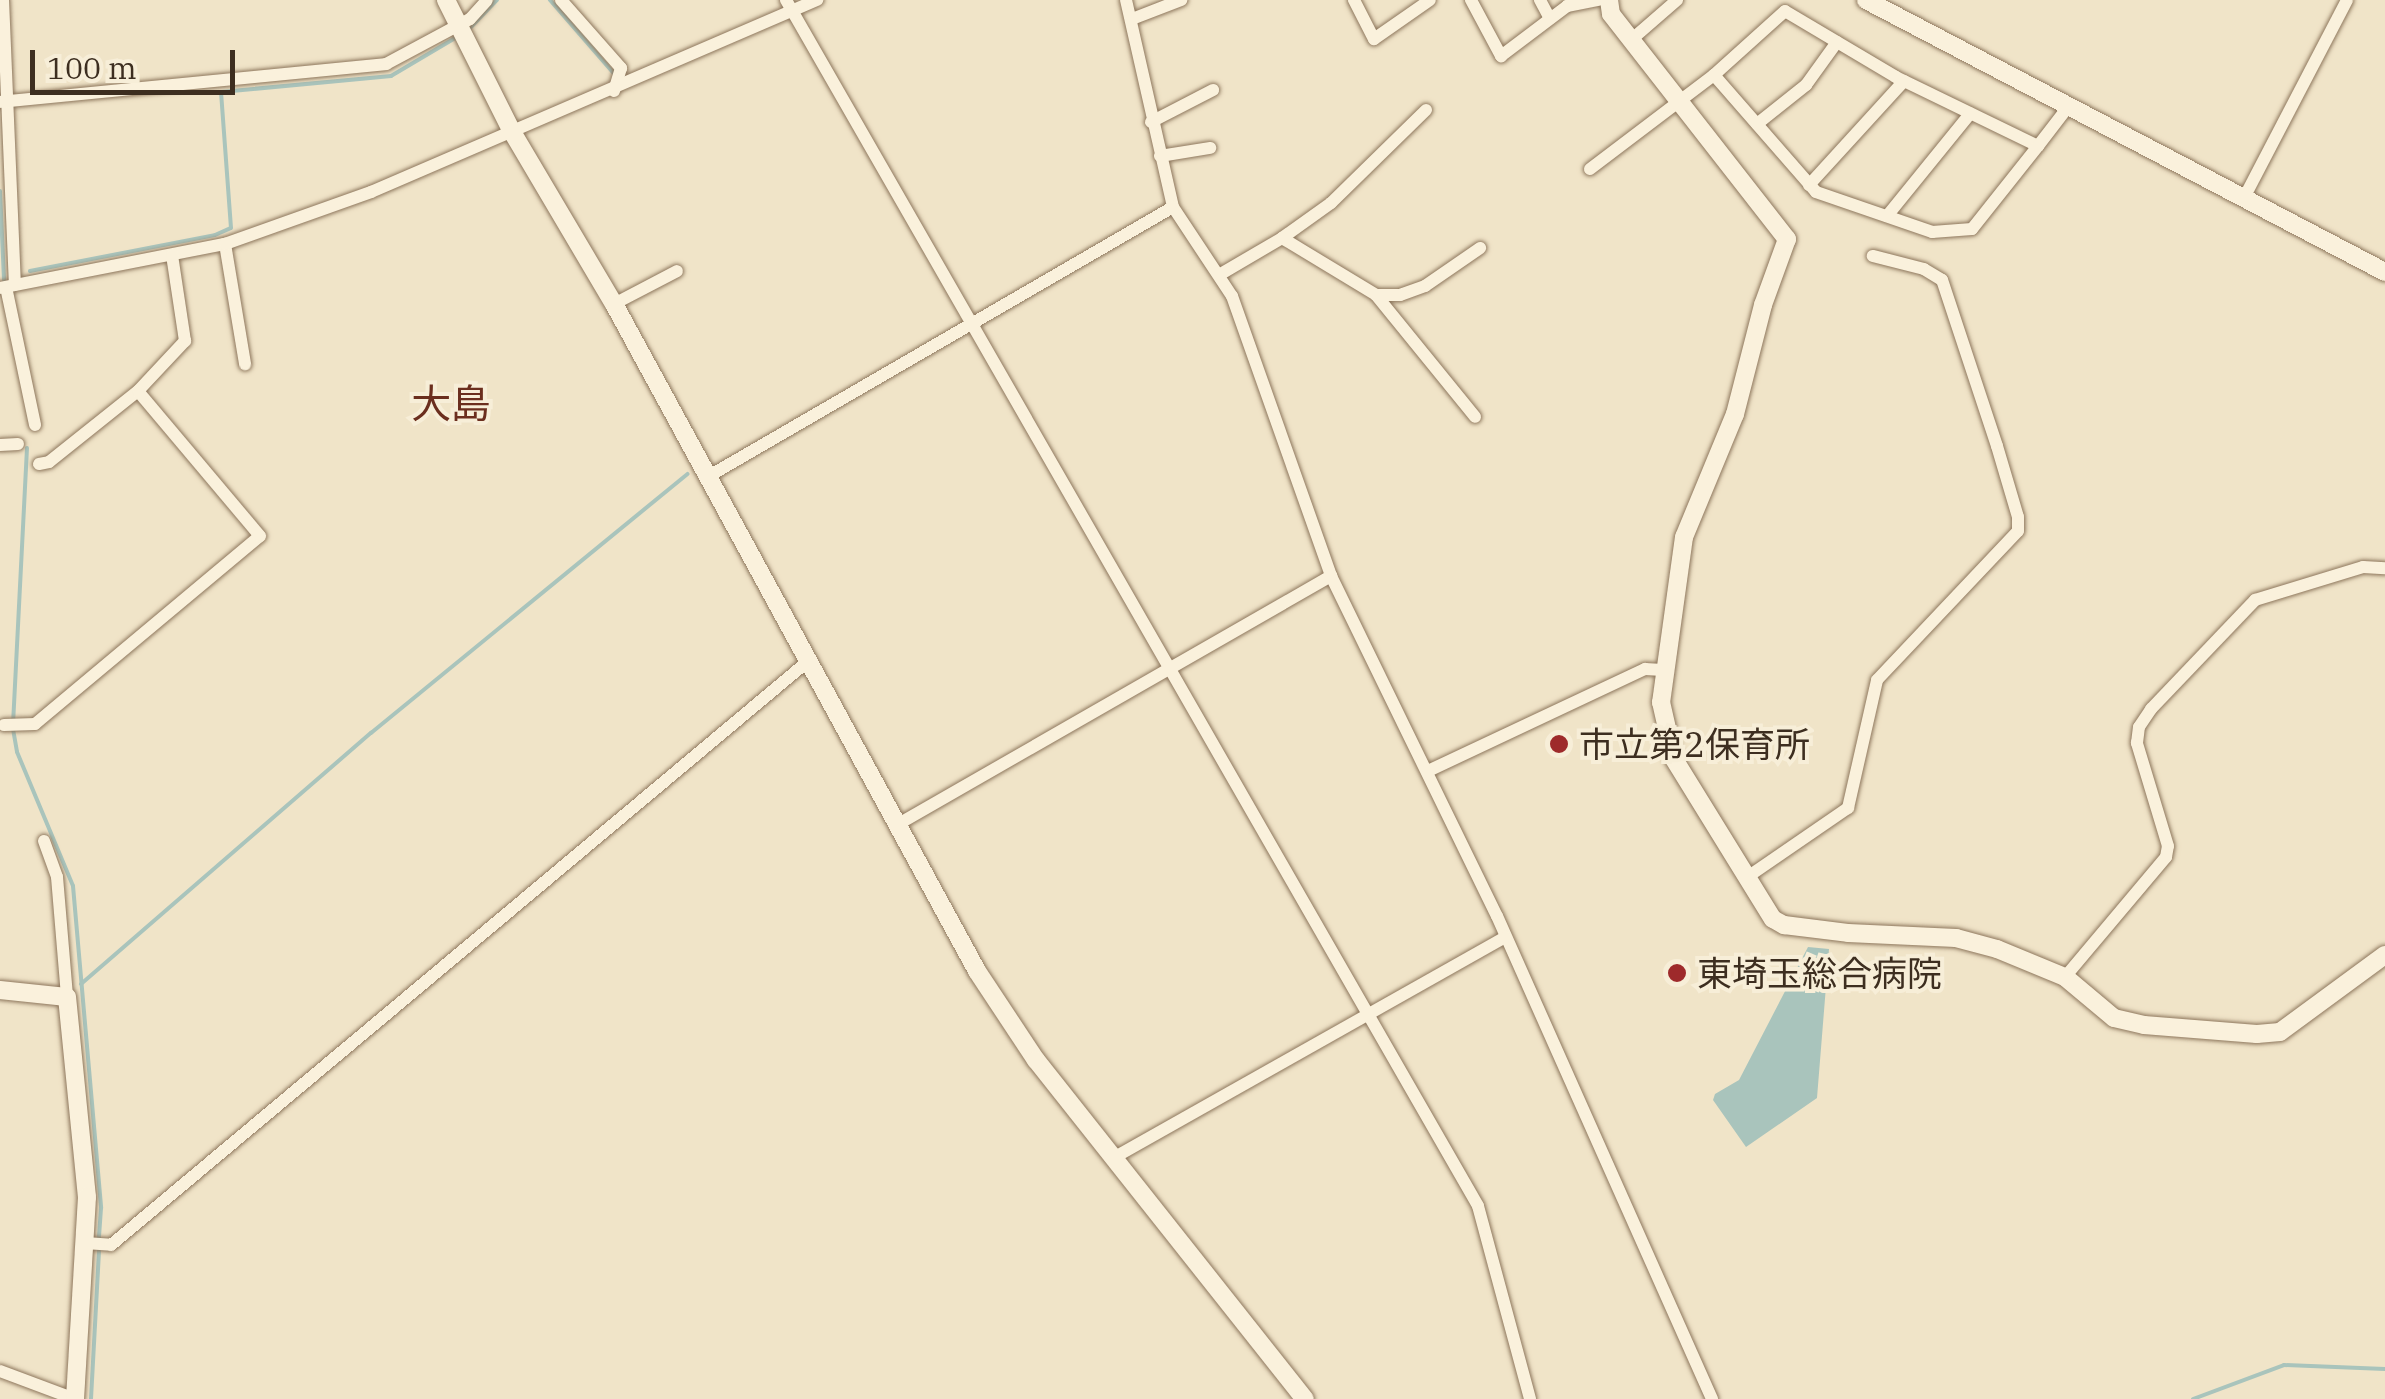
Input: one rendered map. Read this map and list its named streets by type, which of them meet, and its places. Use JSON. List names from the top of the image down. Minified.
{"districts":["大島"],"places":["市立第2保育所","東埼玉総合病院"],"scale_bar":"100 m"}
